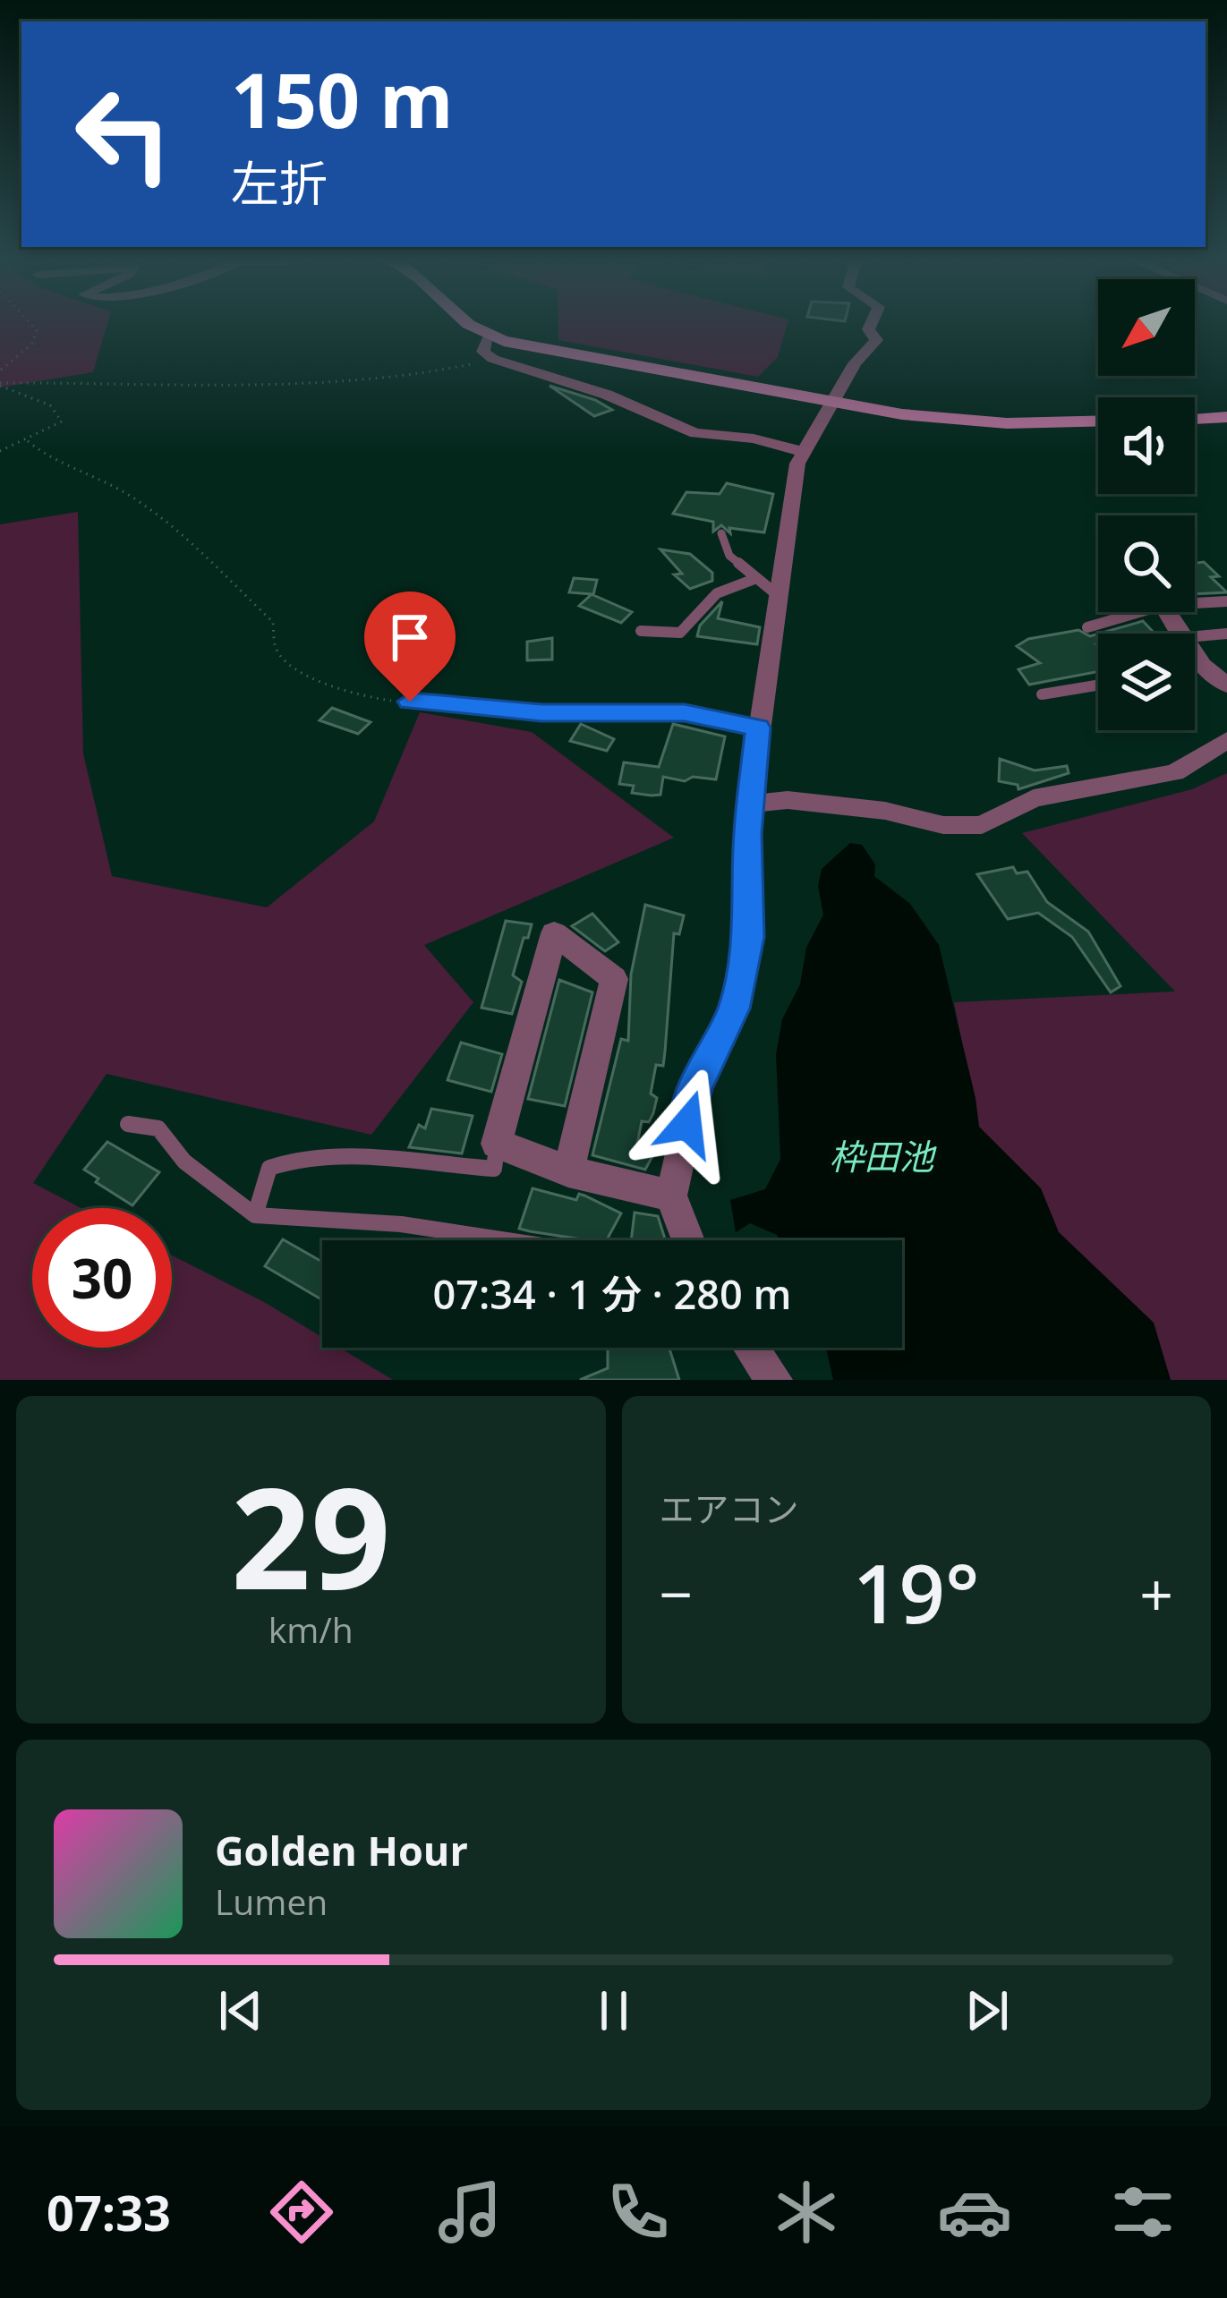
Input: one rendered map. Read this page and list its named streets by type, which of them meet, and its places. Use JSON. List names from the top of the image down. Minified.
{"water":["枠田池"],"north":"bottom left","page":{"turn":["150 m","左折"],"limit":"30","trip":"07:34 · 1 分 · 280 m","tile":[["29","km/h"],"エアコン"],"heat":["−","19°","+"],"song":["Golden Hour","Lumen"],"tabs":"07:33"}}
